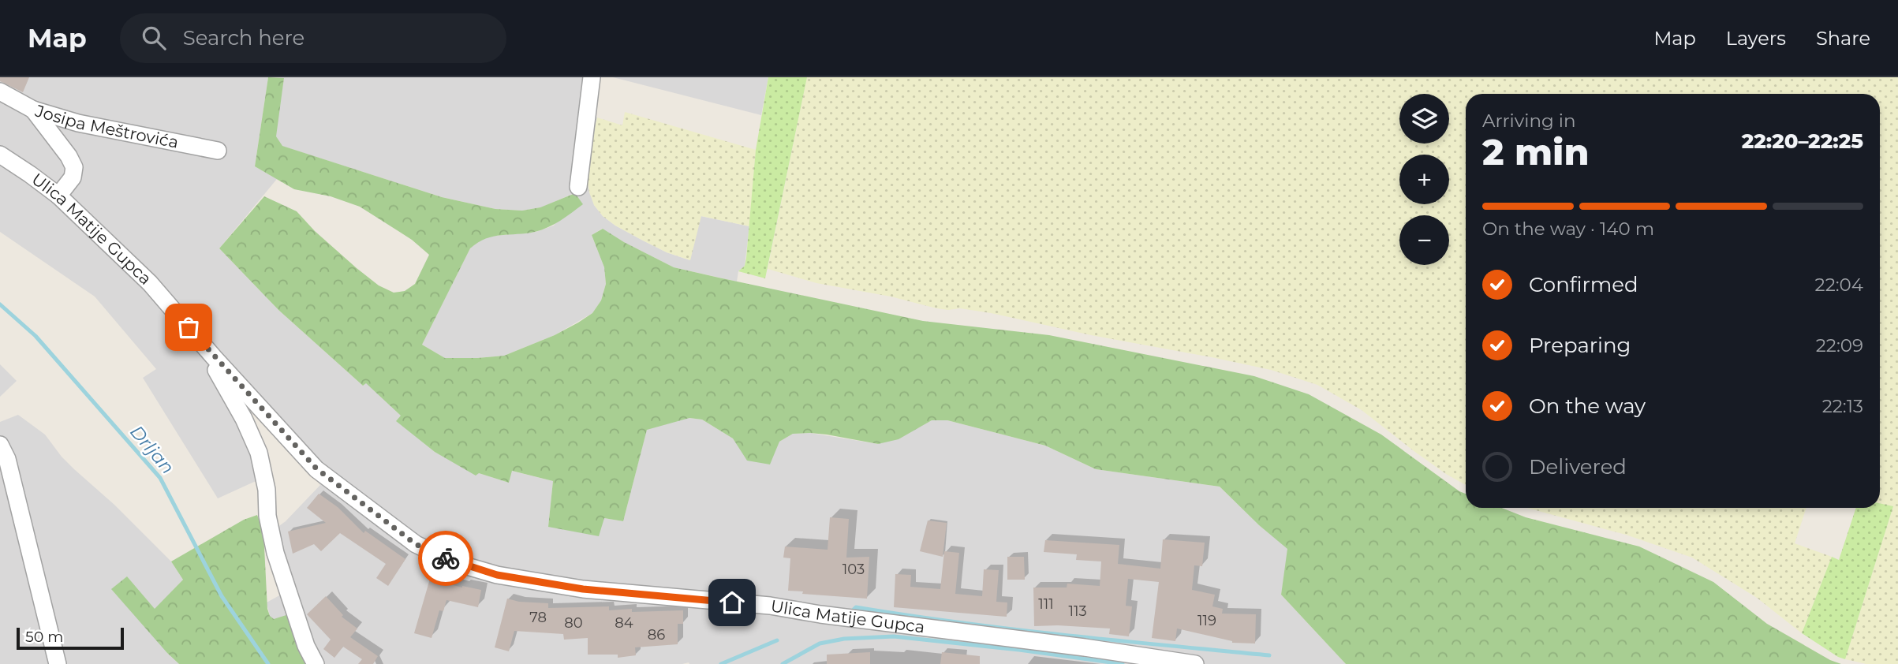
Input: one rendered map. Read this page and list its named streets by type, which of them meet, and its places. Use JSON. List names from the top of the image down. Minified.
{"streets":{"street":["Josipa Meštrovića","Ulica Matije Gupca"]},"water":["Drljan"],"house_numbers":["103","111","113","78","119","80","84","86"],"scale_bar":"50 m","page":{"header":"Map","search":"Search here","nav":["Map","Layers","Share"],"map_buttons":["+","−"],"heading":["2 min","Arriving in","22:20–22:25"],"bar":"On the way · 140 m","list":[["Confirmed","22:04"],["Preparing","22:09"],["On the way","22:13"],"Delivered"],"scale":"50 m"}}
